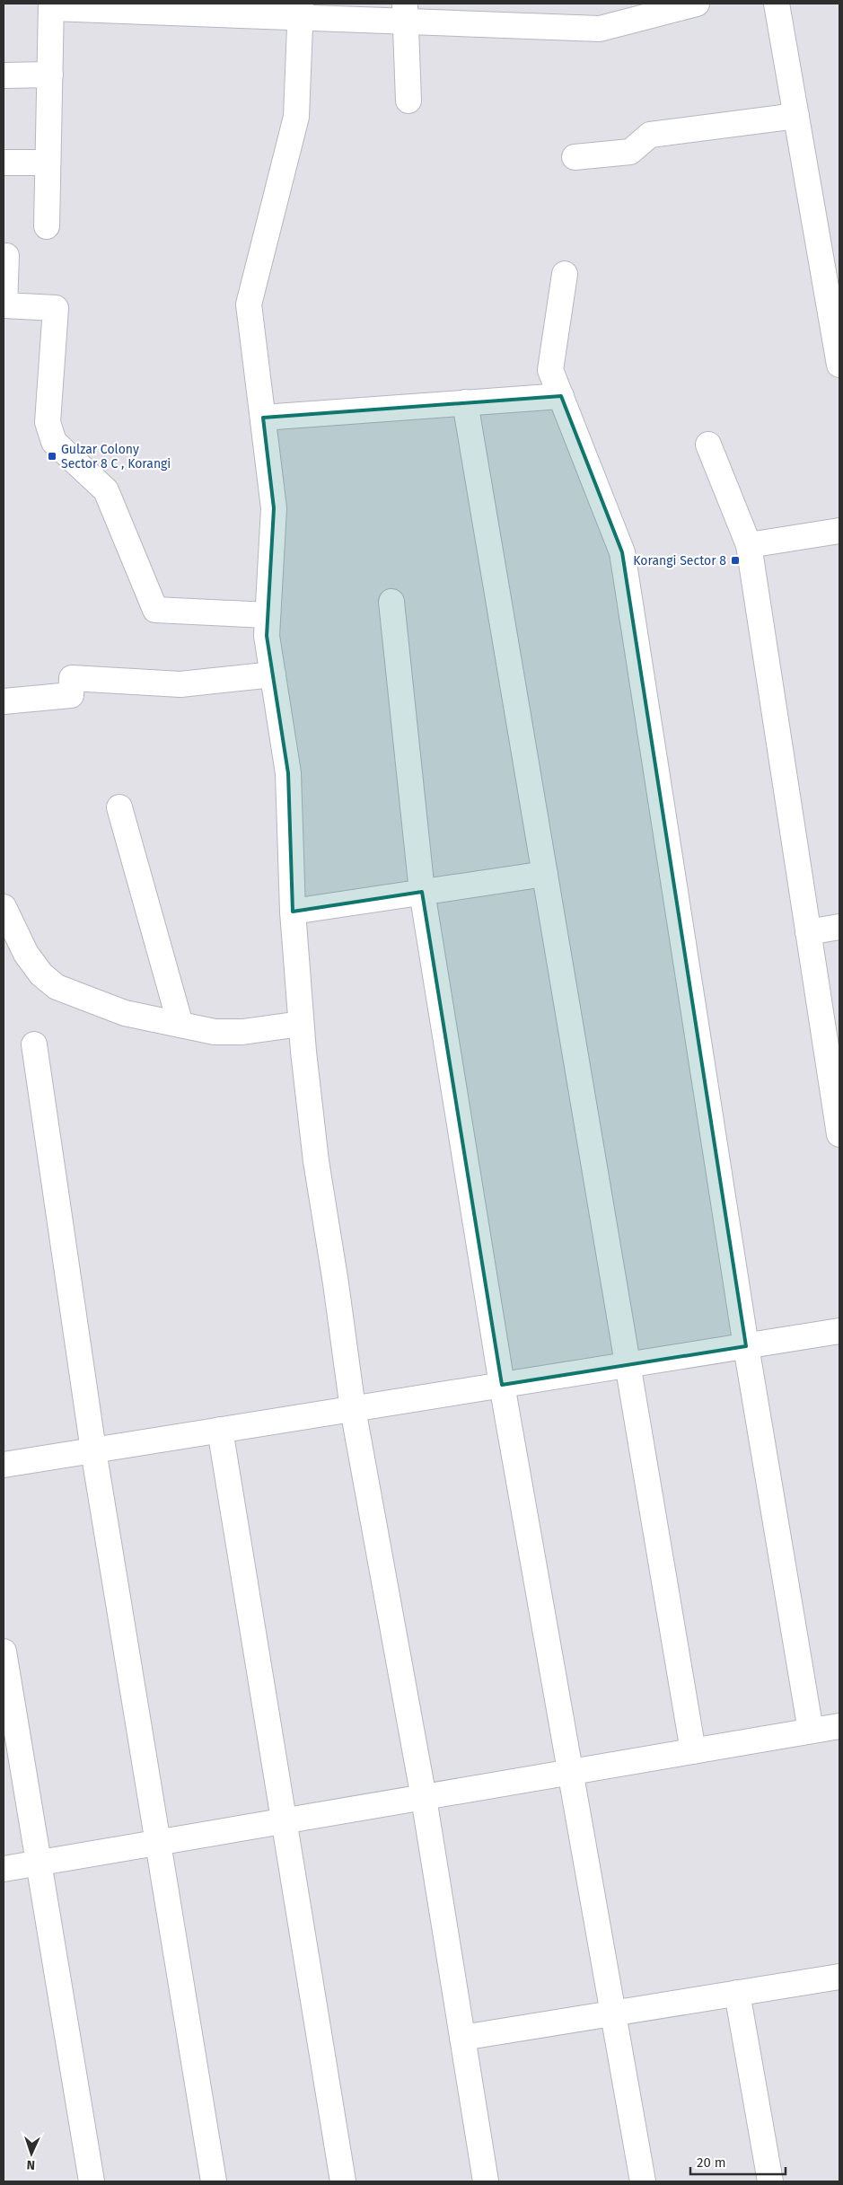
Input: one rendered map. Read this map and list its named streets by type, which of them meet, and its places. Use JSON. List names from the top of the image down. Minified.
{"places":{"transit":["Gulzar Colony Sector 8 C , Korangi","Korangi Sector 8"]},"scale_bar":"20 m","north":"bottom"}
